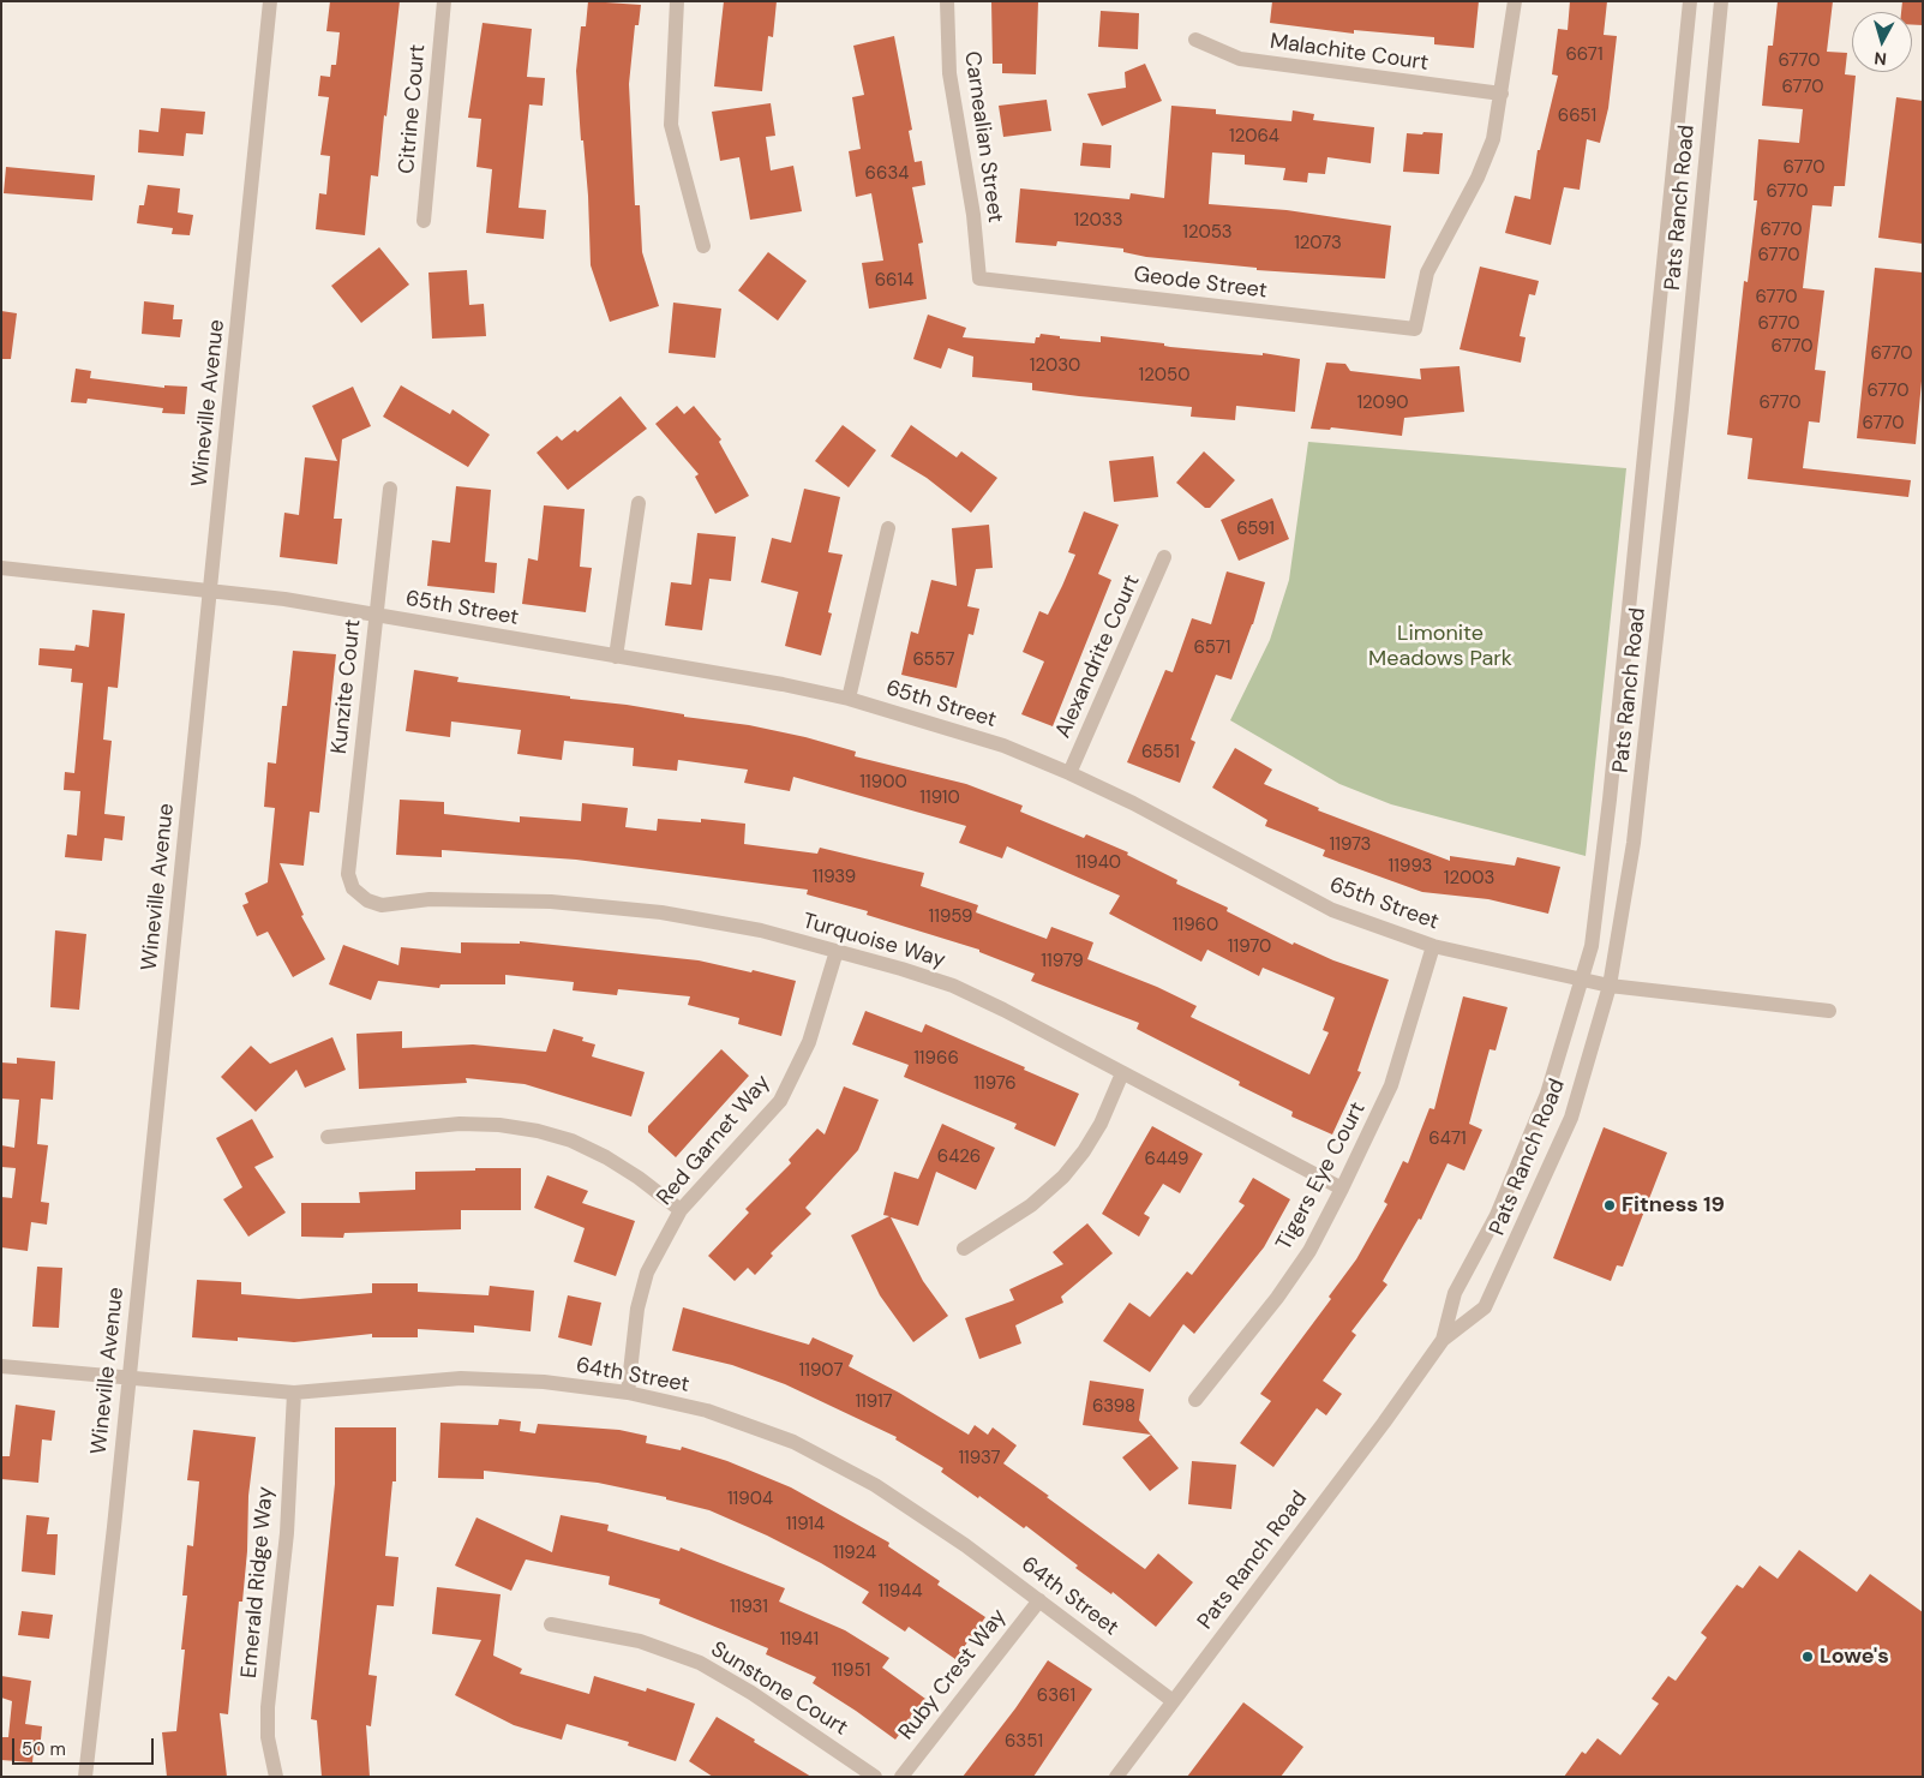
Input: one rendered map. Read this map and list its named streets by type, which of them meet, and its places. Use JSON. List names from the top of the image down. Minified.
{"streets":{"street":["Malachite Court","Citrine Court","Carnealian Street","Pats Ranch Road","Geode Street","Wineville Avenue","65th Street","Alexandrite Court","Kunzite Court","Turquoise Way","Red Garnet Way","Tigers Eye Court","64th Street","Emerald Ridge Way","Ruby Crest Way","Sunstone Court"]},"crossings":[["Malachite Court","Geode Street"],["Carnealian Street","Geode Street"],["Pats Ranch Road","65th Street"],["Pats Ranch Road","64th Street"],["Wineville Avenue","65th Street"],["Wineville Avenue","64th Street"],["65th Street","Alexandrite Court"],["65th Street","Kunzite Court"],["65th Street","Tigers Eye Court"],["Kunzite Court","Turquoise Way"],["Turquoise Way","Red Garnet Way"],["Turquoise Way","Tigers Eye Court"],["Red Garnet Way","64th Street"],["64th Street","Emerald Ridge Way"],["64th Street","Ruby Crest Way"]],"parks":["Limonite Meadows Park"],"places":["Fitness 19","Lowe's"],"house_numbers":["6671","6770","6770","6651","12064","6770","6634","6770","12033","6770","12053","12073","6770","6614","6770","6770","6770","6770","12030","12050","6770","12090","6770","6770","6591","6571","6557","6551","11900","11910","11973","11940","11993","11939","12003","11959","11960","11970","11979","11966","11976","6471","6426","6449","11907","11917","6398","11937","11904","11914","11924","11944","11931","11941","11951","6361","6351"],"scale_bar":"50 m","north":"bottom"}
